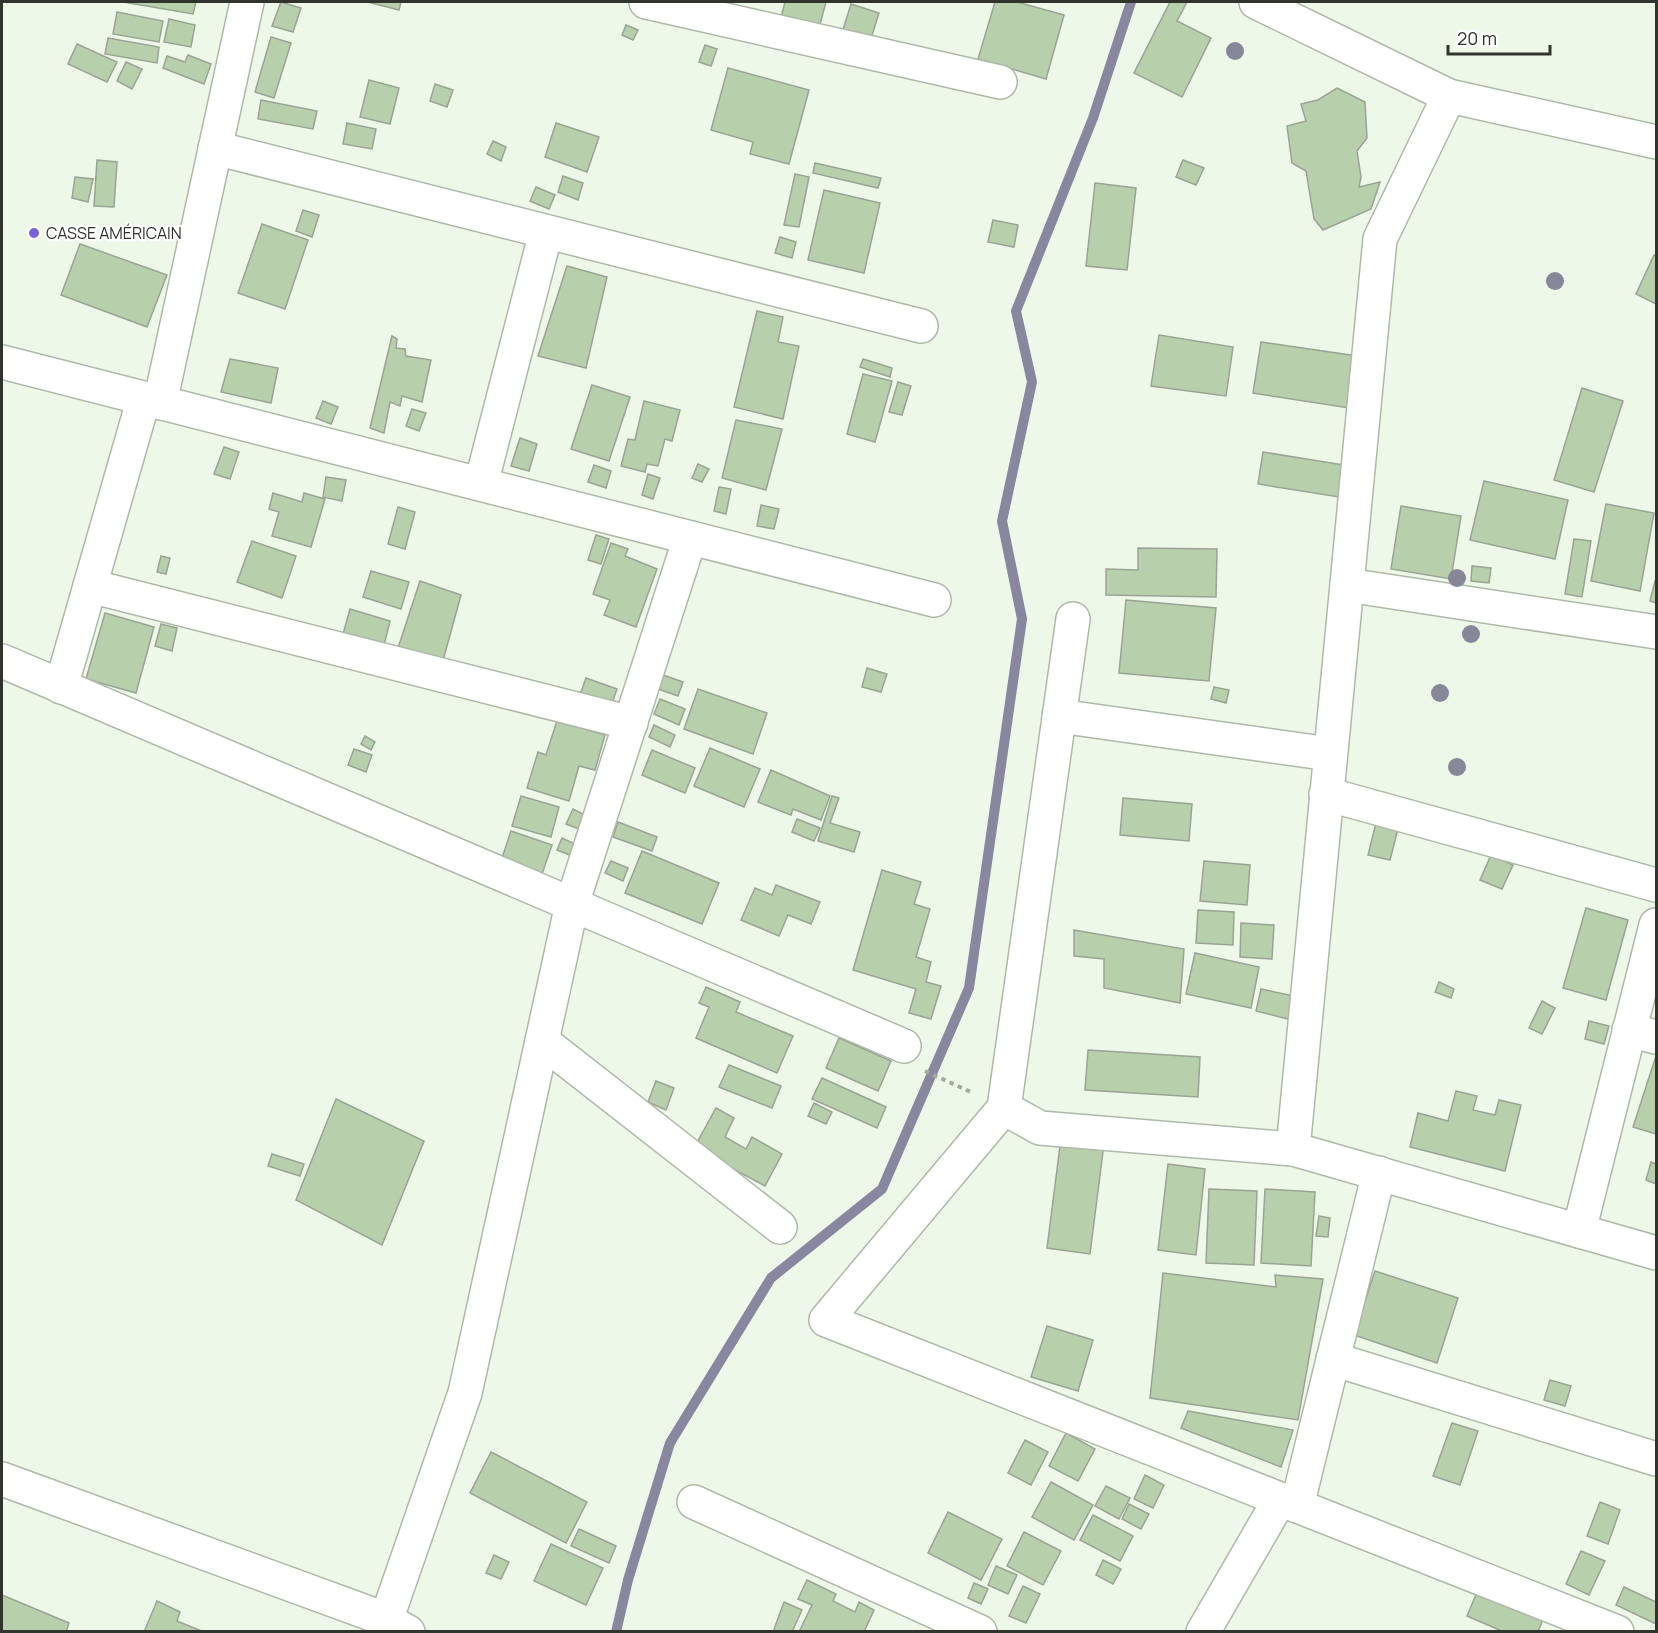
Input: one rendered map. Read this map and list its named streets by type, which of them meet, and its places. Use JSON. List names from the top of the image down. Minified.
{"places":["CASSE AMÉRICAIN"],"scale_bar":"20 m"}
